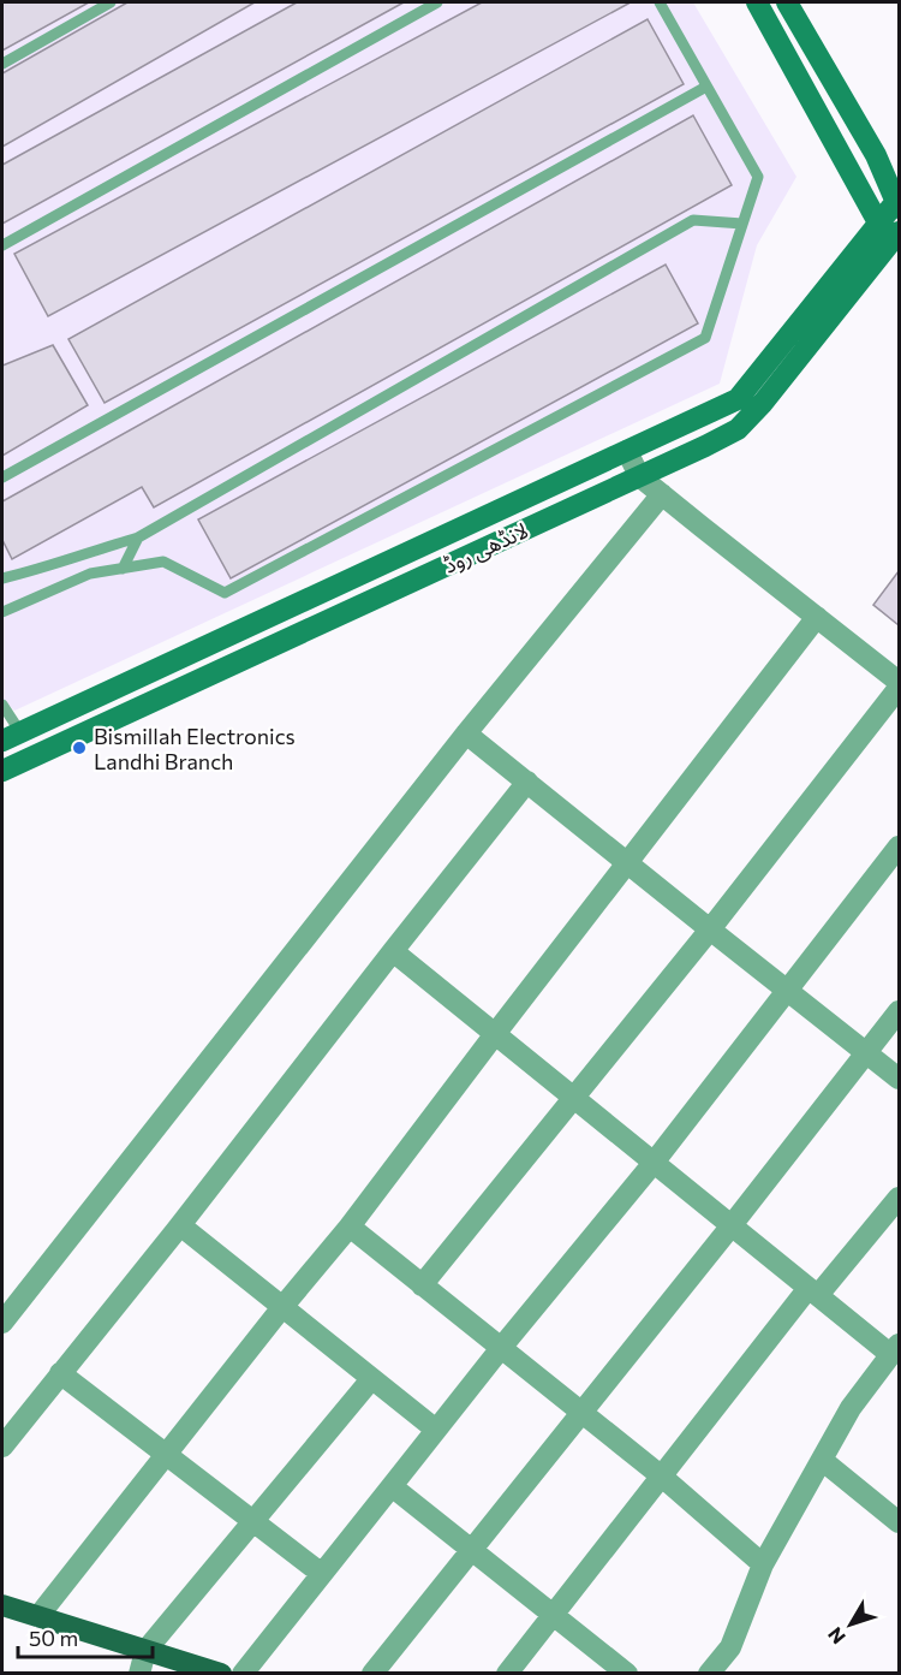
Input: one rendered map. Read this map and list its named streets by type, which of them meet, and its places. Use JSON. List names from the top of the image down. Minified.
{"streets":{"main road":["لانڈھی روڈ"]},"places":["Bismillah Electronics Landhi Branch"],"scale_bar":"50 m","north":"bottom left"}
